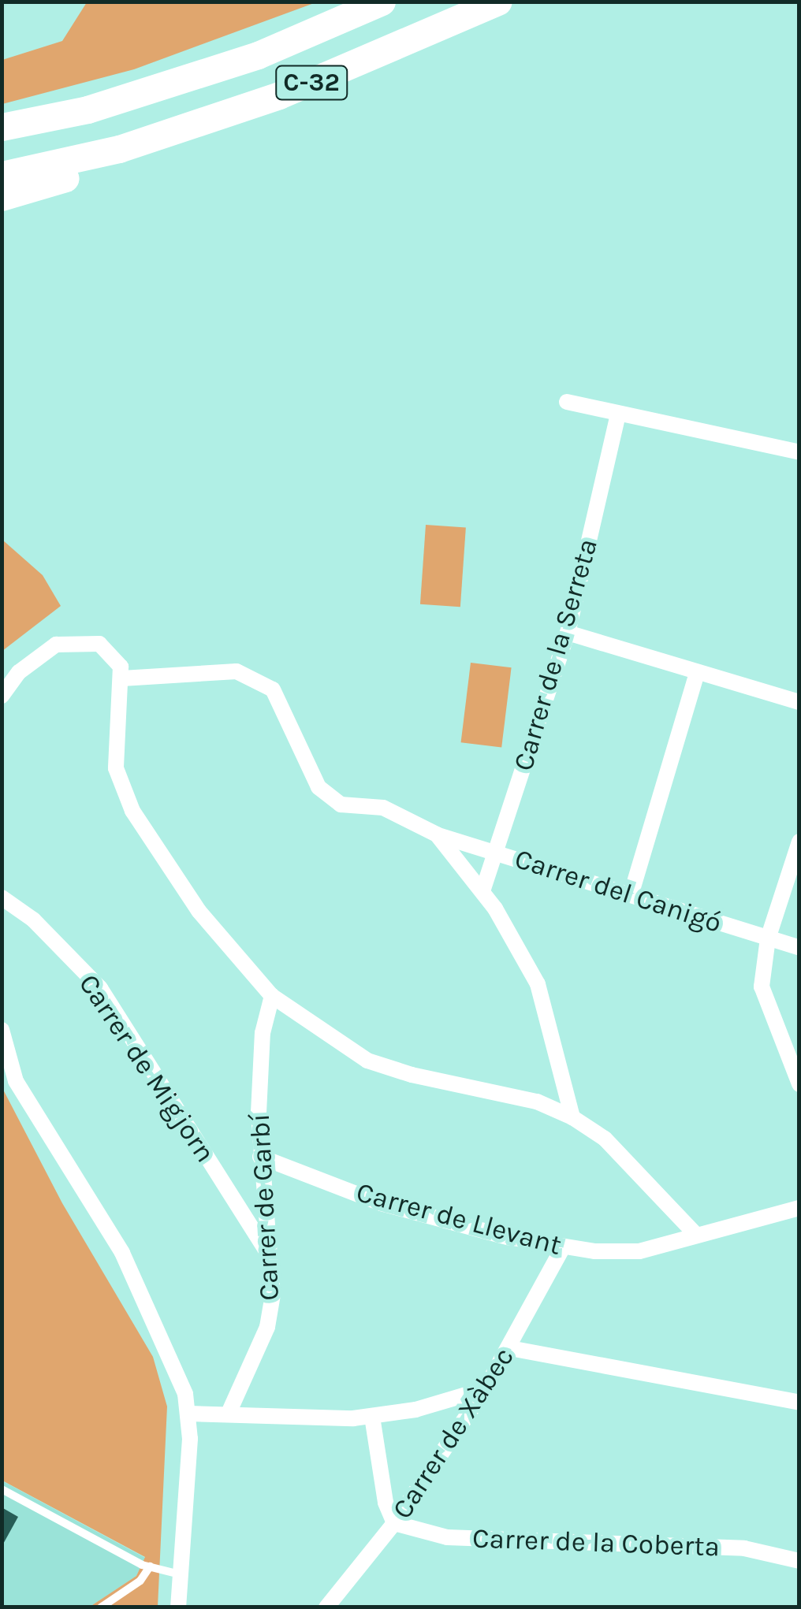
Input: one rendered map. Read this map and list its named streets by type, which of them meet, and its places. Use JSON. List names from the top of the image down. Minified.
{"streets":{"highway":["C-32"],"street":["Carrer de la Serreta","Carrer del Canigó","Carrer de Migjorn","Carrer de Garbí","Carrer de Llevant","Carrer de Xàbec","Carrer de la Coberta"]},"crossings":[["Carrer de la Serreta","Carrer del Canigó"],["Carrer de Migjorn","Carrer de Garbí"],["Carrer de Garbí","Carrer de Llevant"],["Carrer de Llevant","Carrer de Xàbec"],["Carrer de Xàbec","Carrer de la Coberta"]]}
